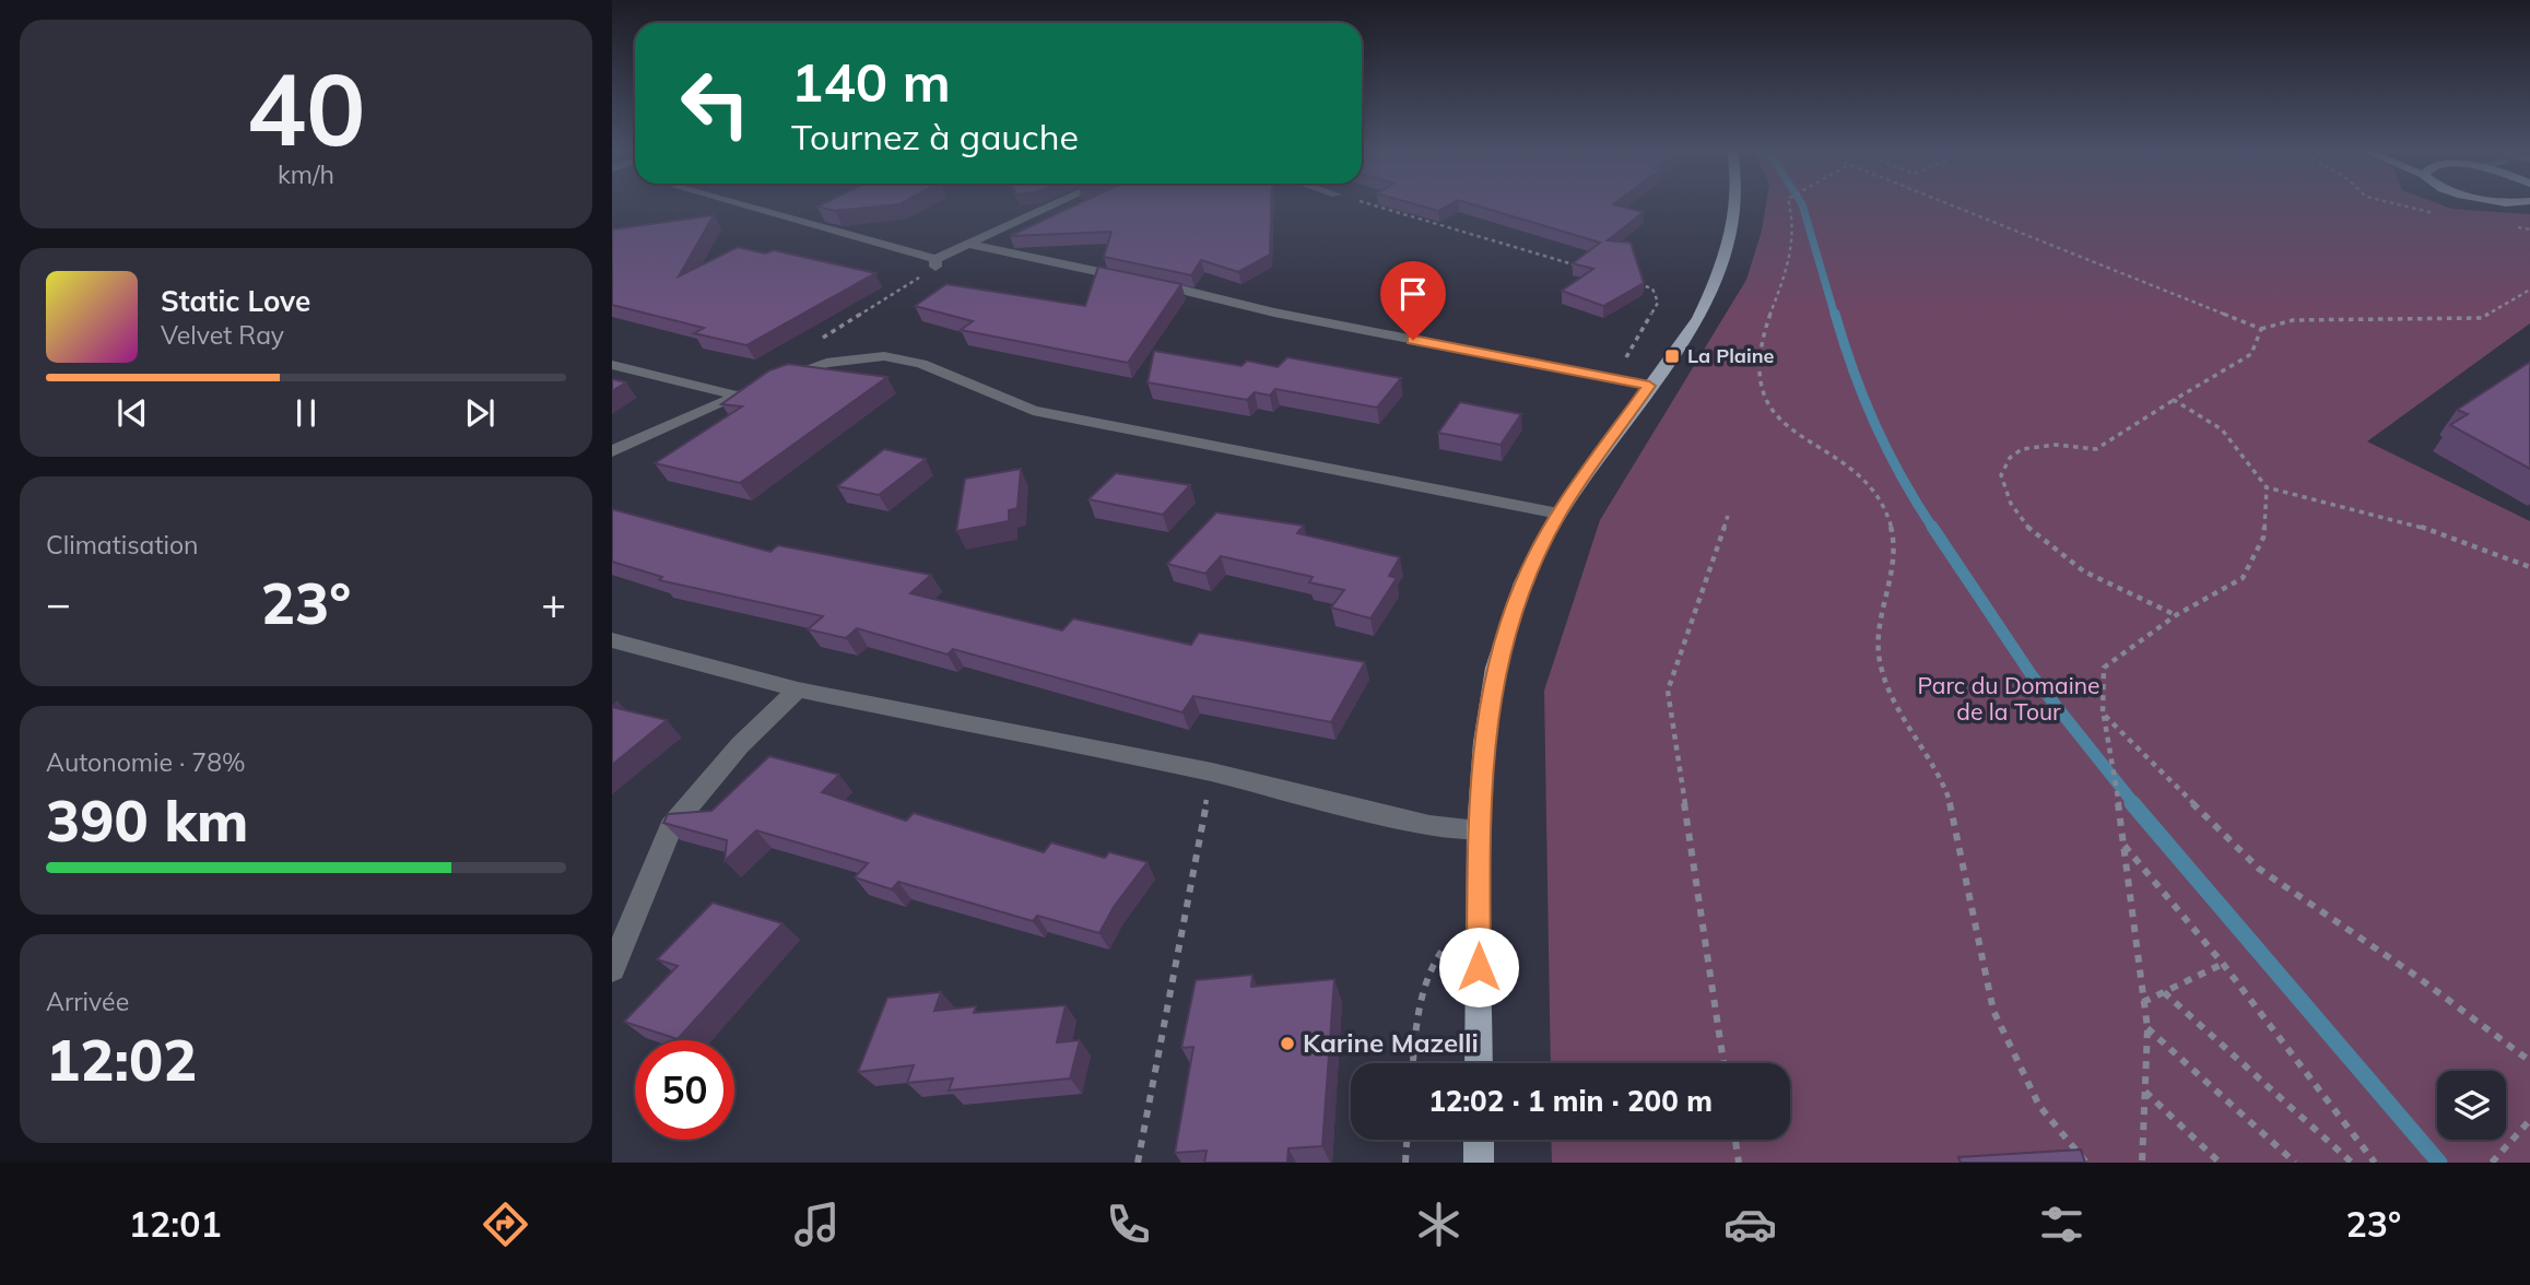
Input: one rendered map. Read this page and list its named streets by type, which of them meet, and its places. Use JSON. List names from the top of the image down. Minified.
{"parks":["Parc du Domaine de la Tour"],"places":{"transit":["La Plaine"],"other":["Karine Mazelli"]},"page":{"tile":[["40","km/h"],"Climatisation",["Autonomie · 78%","390 km"],["Arrivée","12:02"]],"turn":["140 m","Tournez à gauche"],"song":["Static Love","Velvet Ray"],"heat":["−","23°","+"],"limit":"50","trip":"12:02 · 1 min · 200 m","tabs":["12:01","23°"]}}
